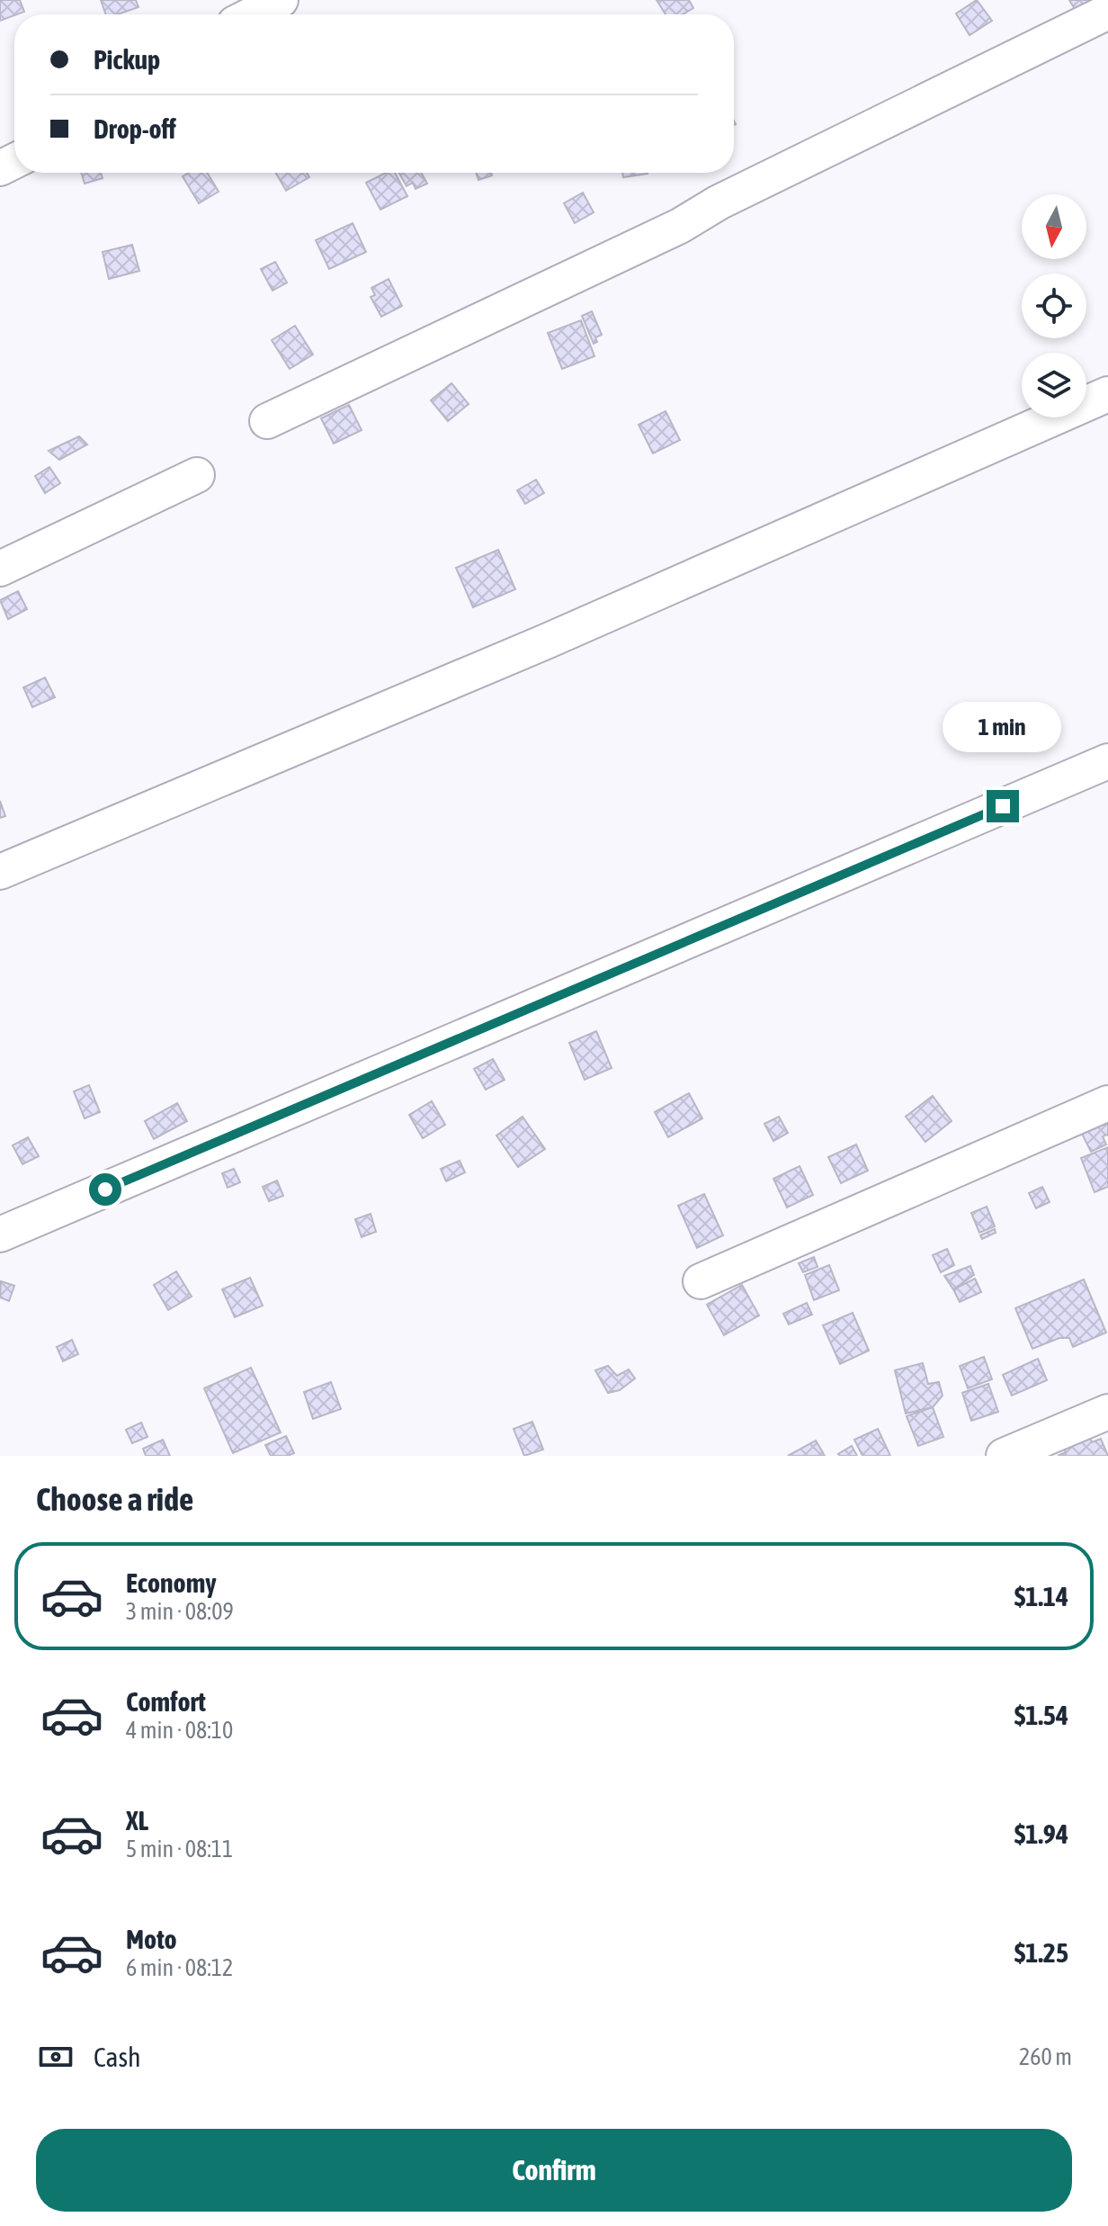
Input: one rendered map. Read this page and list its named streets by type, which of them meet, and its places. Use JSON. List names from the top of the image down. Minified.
{"north":"bottom","page":{"banner":["Pickup","Drop-off"],"bubble":"1 min","heading":"Choose a ride","list":[{"name":"Economy","note":"3 min · 08:09","value":"$1.14"},{"name":"Comfort","note":"4 min · 08:10","value":"$1.54"},{"name":"XL","note":"5 min · 08:11","value":"$1.94"},{"name":"Moto","note":"6 min · 08:12","value":"$1.25"}],"pay":["Cash","260 m"],"buttons":"Confirm"}}
